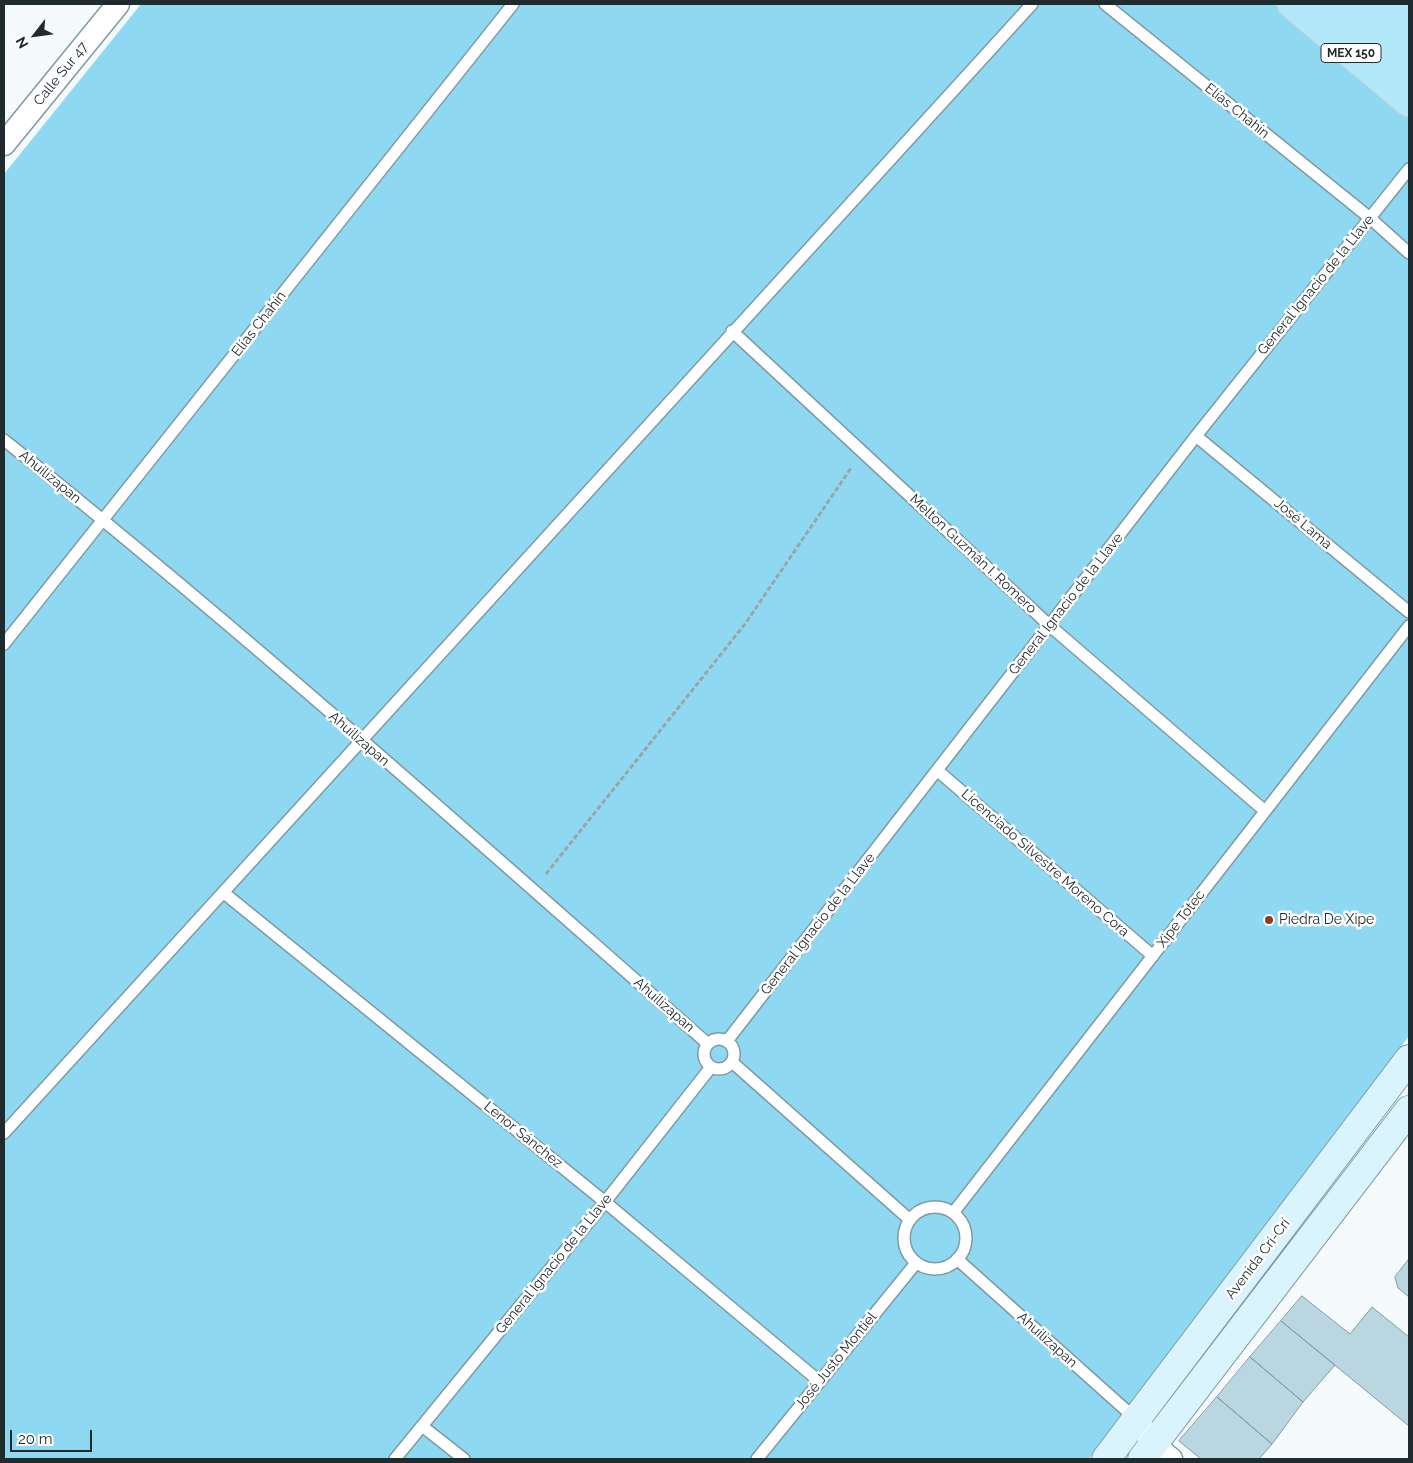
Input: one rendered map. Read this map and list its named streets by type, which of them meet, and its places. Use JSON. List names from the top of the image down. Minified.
{"streets":{"main road":["MEX 150","Avenida Cri-Crí"],"street":["Calle Sur 47"],"lane":["Elías Chahín","General Ignacio de la Llave","Ahuilizapan","José Lama","Melton Guzmán I. Romero","Licenciado Silvestre Moreno Cora","Xipe Totec","Lenor Sánchez","José Justo Montiel"]},"crossings":[["Elías Chahín","General Ignacio de la Llave"],["Elías Chahín","Ahuilizapan"],["General Ignacio de la Llave","Ahuilizapan"],["General Ignacio de la Llave","José Lama"],["General Ignacio de la Llave","Melton Guzmán I. Romero"],["General Ignacio de la Llave","Licenciado Silvestre Moreno Cora"],["General Ignacio de la Llave","Lenor Sánchez"],["Ahuilizapan","Xipe Totec"],["Ahuilizapan","Avenida Cri-Crí"],["Ahuilizapan","José Justo Montiel"],["Melton Guzmán I. Romero","Xipe Totec"],["Licenciado Silvestre Moreno Cora","Xipe Totec"],["Xipe Totec","José Justo Montiel"],["Lenor Sánchez","José Justo Montiel"]],"places":["Piedra De Xipe"],"scale_bar":"20 m","north":"bottom left"}
